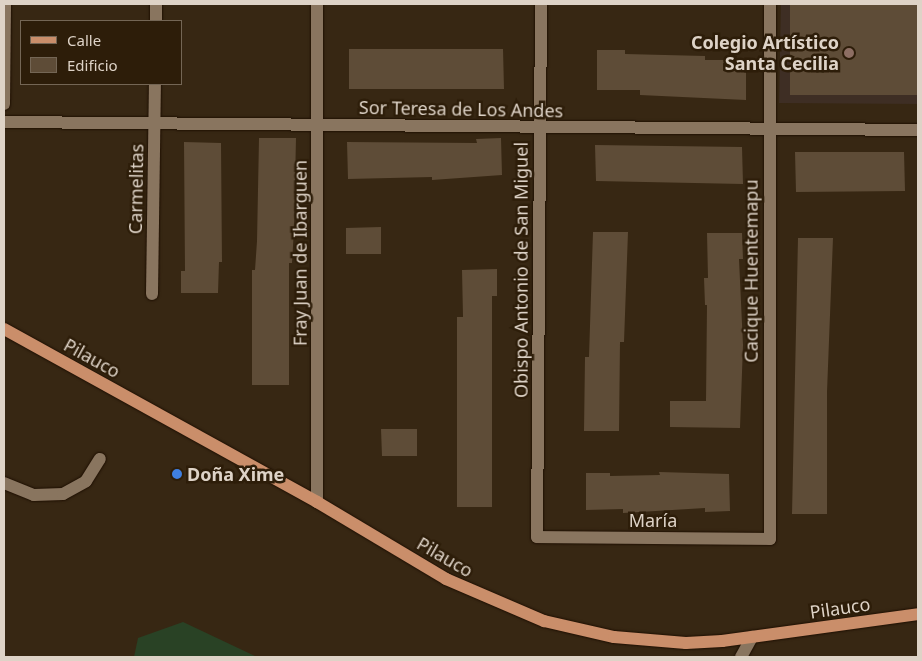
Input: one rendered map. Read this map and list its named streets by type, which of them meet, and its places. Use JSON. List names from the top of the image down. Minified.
{"streets":{"main road":["Pilauco"],"street":["Sor Teresa de Los Andes","Carmelitas","Fray Juan de Ibarguen","Obispo Antonio de San Miguel","Cacique Huentemapu","María"]},"crossings":[["Sor Teresa de Los Andes","Carmelitas"],["Sor Teresa de Los Andes","Fray Juan de Ibarguen"],["Sor Teresa de Los Andes","Obispo Antonio de San Miguel"],["Sor Teresa de Los Andes","Cacique Huentemapu"],["Fray Juan de Ibarguen","Pilauco"],["Obispo Antonio de San Miguel","María"],["Cacique Huentemapu","María"]],"places":["Colegio Artístico Santa Cecilia","Doña Xime"],"legend":["Calle","Edificio"]}
